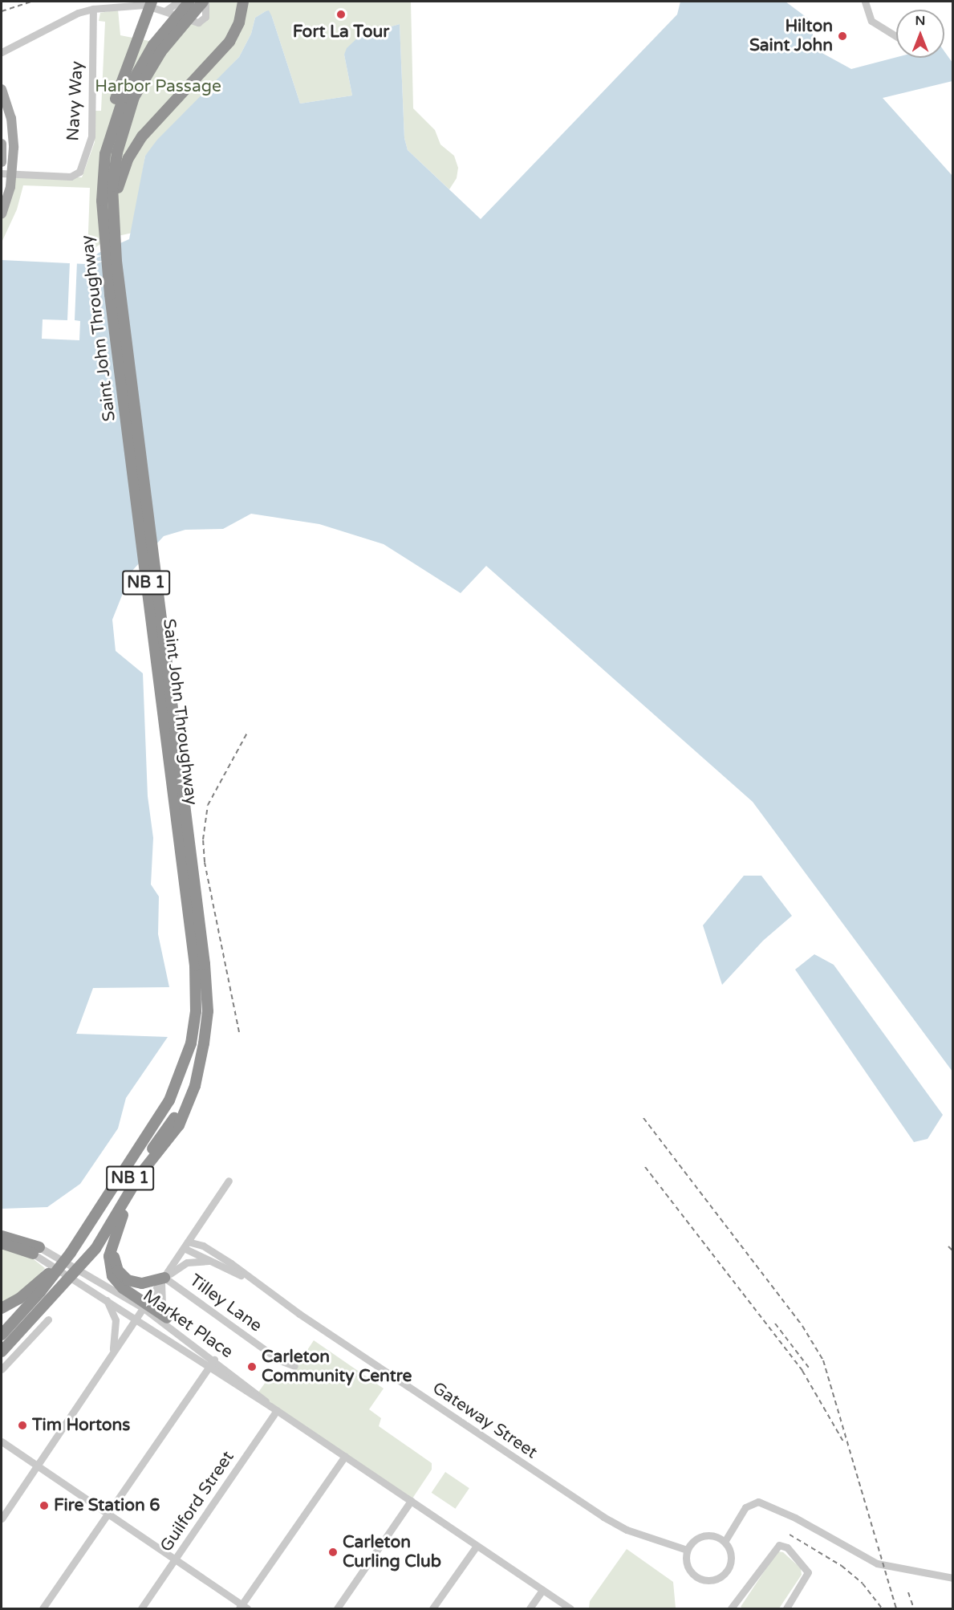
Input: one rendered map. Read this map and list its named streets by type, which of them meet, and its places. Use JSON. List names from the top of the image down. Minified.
{"streets":{"highway":["Saint John Throughway","NB 1"],"street":["Navy Way","Tilley Lane","Market Place","Gateway Street","Guilford Street"]},"crossings":[["Market Place","Guilford Street"]],"parks":["Harbor Passage"],"places":["Fort La Tour","Hilton Saint John","Carleton Community Centre","Tim Hortons","Fire Station 6","Carleton Curling Club"],"north":"top"}
